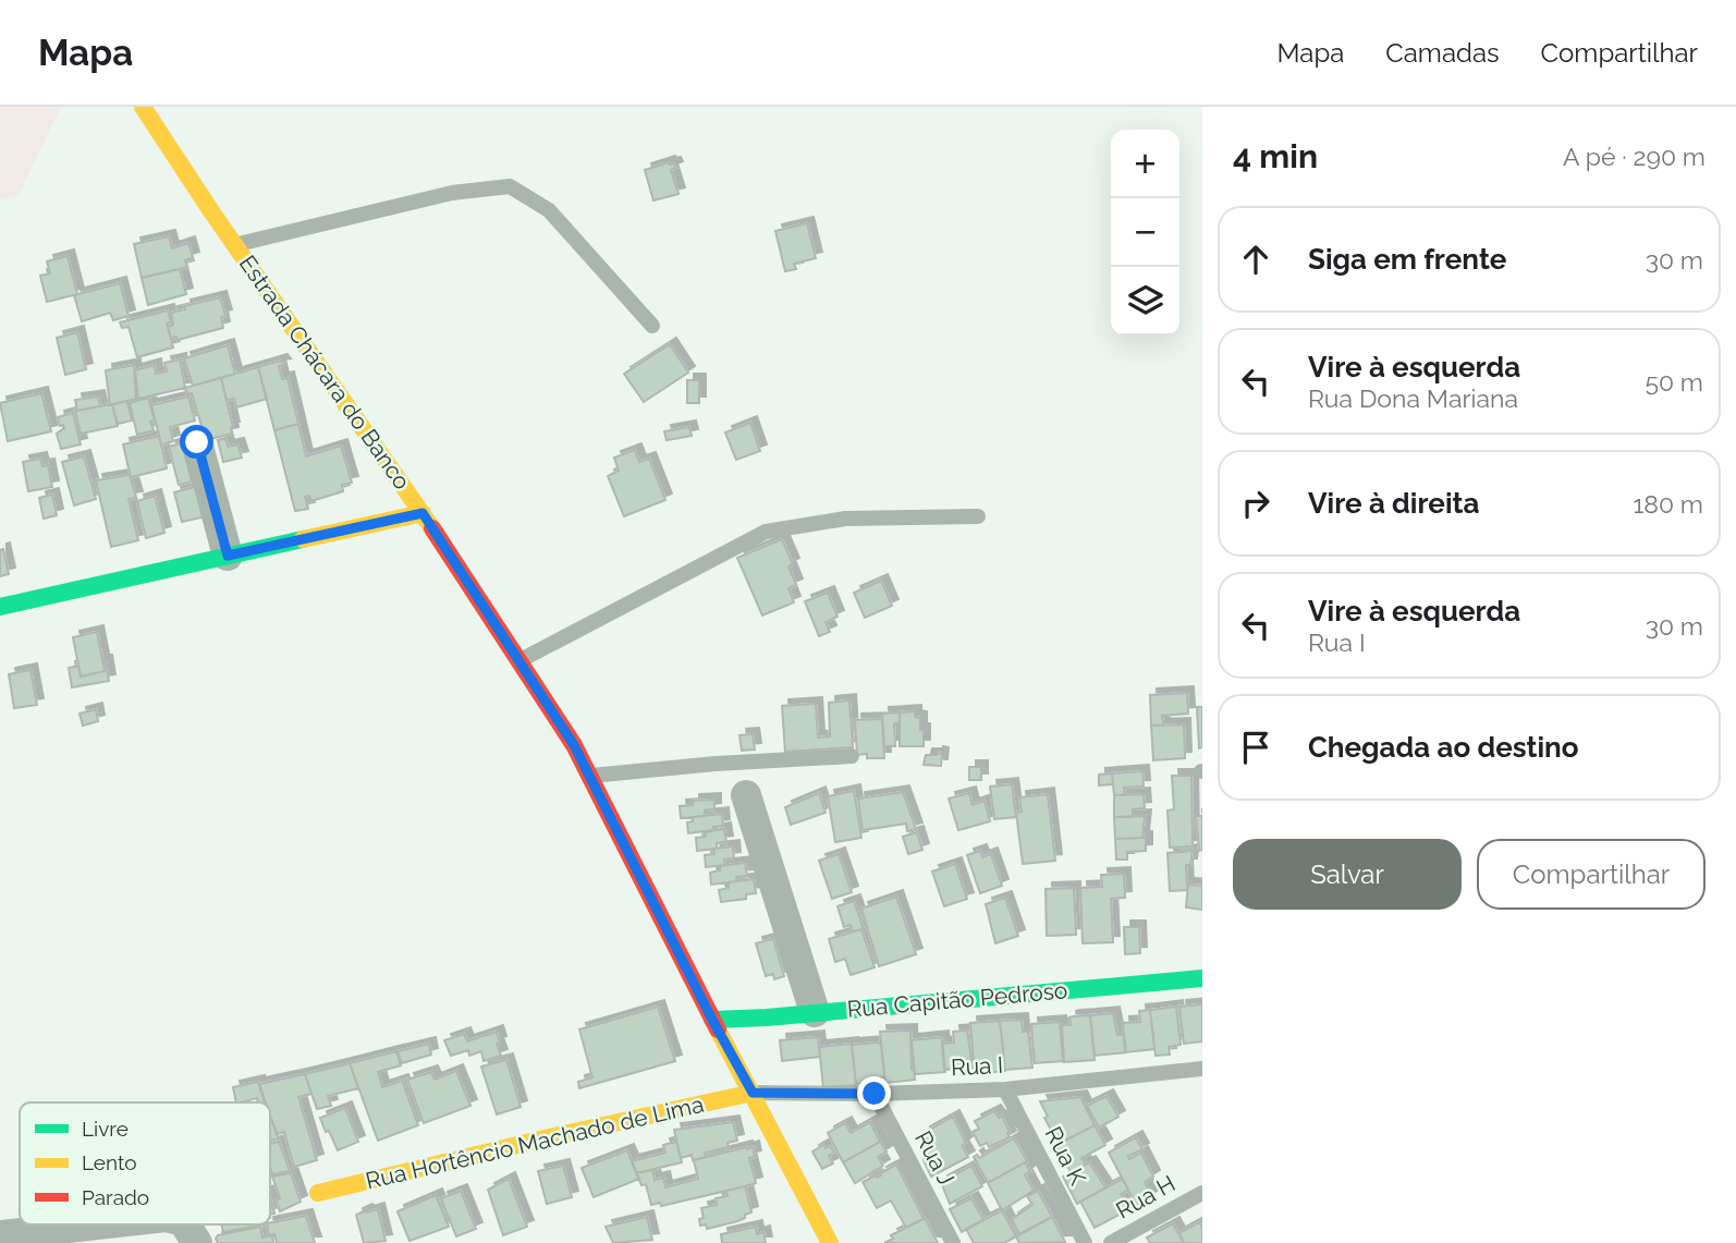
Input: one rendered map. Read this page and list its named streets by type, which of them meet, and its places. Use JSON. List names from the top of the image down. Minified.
{"streets":{"street":["Estrada Chácara do Banco","Rua Capitão Pedroso","Rua Hortêncio Machado de Lima"],"lane":["Rua I","Rua K","Rua J","Rua H"]},"crossings":[["Estrada Chácara do Banco","Rua Capitão Pedroso"],["Estrada Chácara do Banco","Rua I"],["Estrada Chácara do Banco","Rua Hortêncio Machado de Lima"],["Rua I","Rua Hortêncio Machado de Lima"],["Rua I","Rua K"],["Rua I","Rua J"]],"legend":["Livre","Lento","Parado"],"page":{"header":"Mapa","nav":["Mapa","Camadas","Compartilhar"],"heading":["4 min","A pé · 290 m"],"map_buttons":["+","−"],"list":[["Siga em frente","30 m"],["Vire à esquerda","Rua Dona Mariana","50 m"],["Vire à direita","180 m"],["Vire à esquerda","Rua I","30 m"],"Chegada ao destino"],"buttons":["Salvar","Compartilhar"]}}
